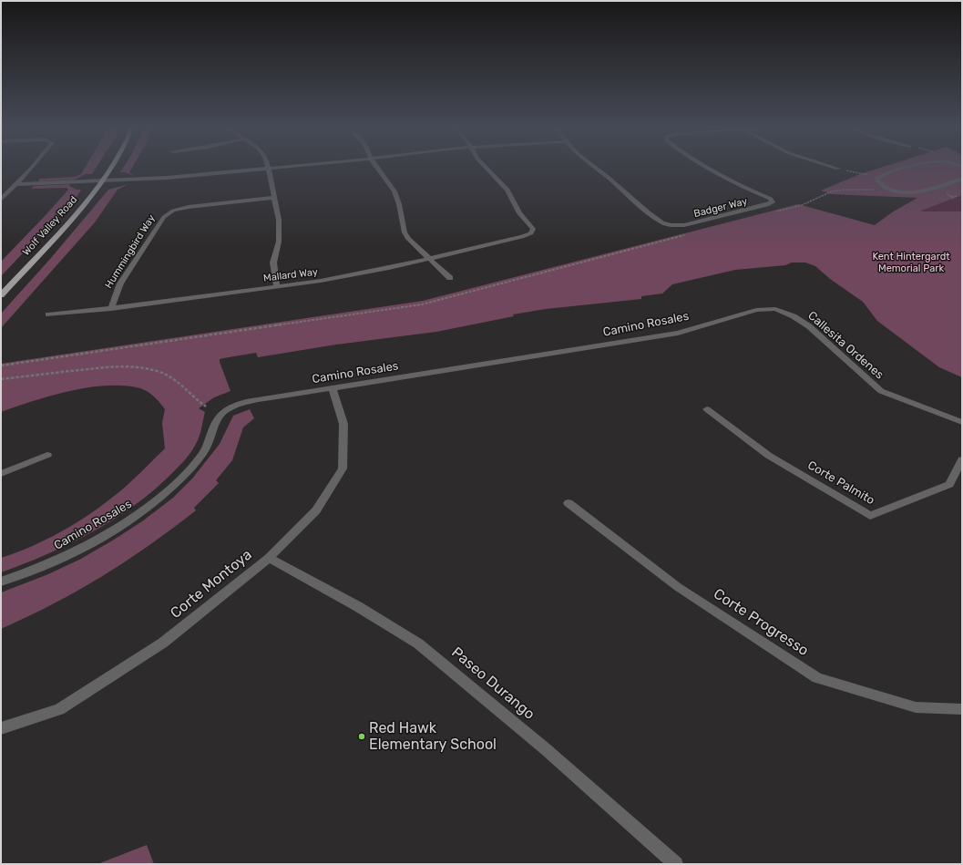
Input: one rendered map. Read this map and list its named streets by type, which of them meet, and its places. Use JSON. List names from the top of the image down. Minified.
{"streets":{"main road":["Wolf Valley Road"],"street":["Badger Way","Hummingbird Way","Mallard Way","Camino Rosales","Callesita Ordenes","Corte Palmito","Corte Montoya","Corte Progresso","Paseo Durango"]},"crossings":[["Hummingbird Way","Mallard Way"],["Camino Rosales","Callesita Ordenes"],["Camino Rosales","Corte Montoya"],["Corte Montoya","Paseo Durango"]],"parks":["Kent Hintergardt Memorial Park"],"places":["Red Hawk Elementary School"]}
